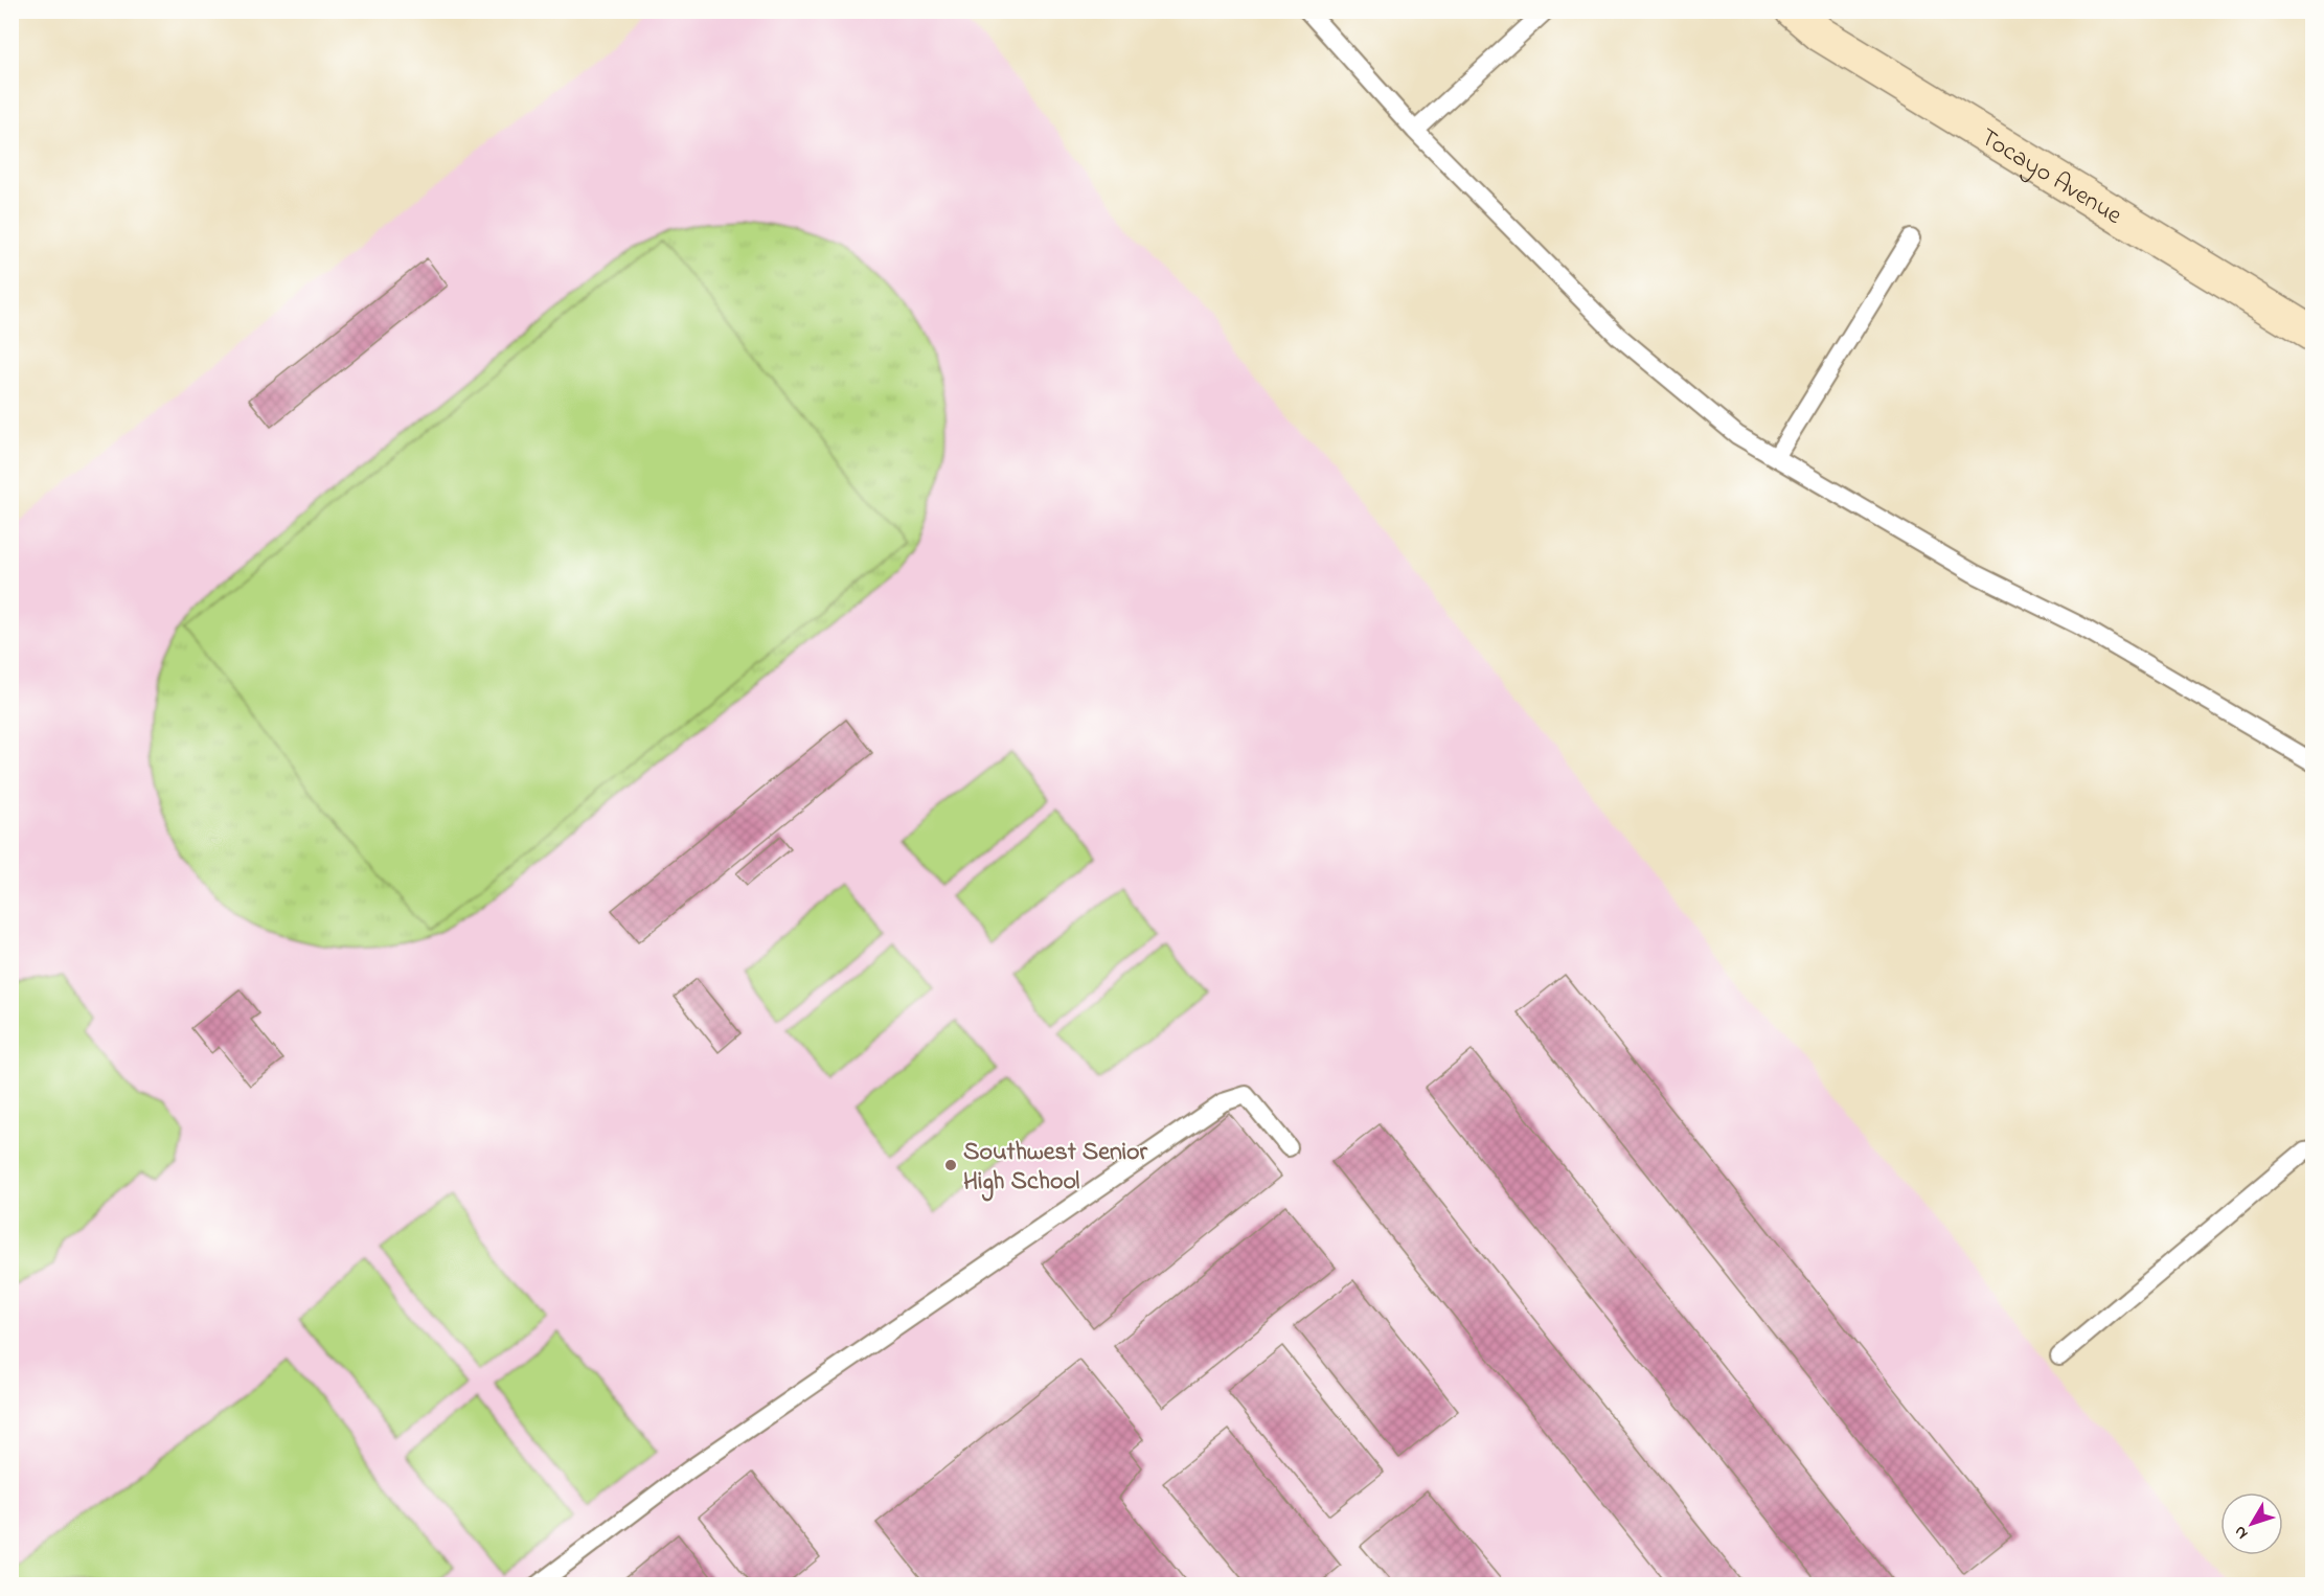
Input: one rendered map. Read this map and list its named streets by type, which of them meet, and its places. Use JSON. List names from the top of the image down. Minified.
{"streets":{"main road":["Tocayo Avenue"]},"places":["Southwest Senior High School"],"north":"bottom left"}
